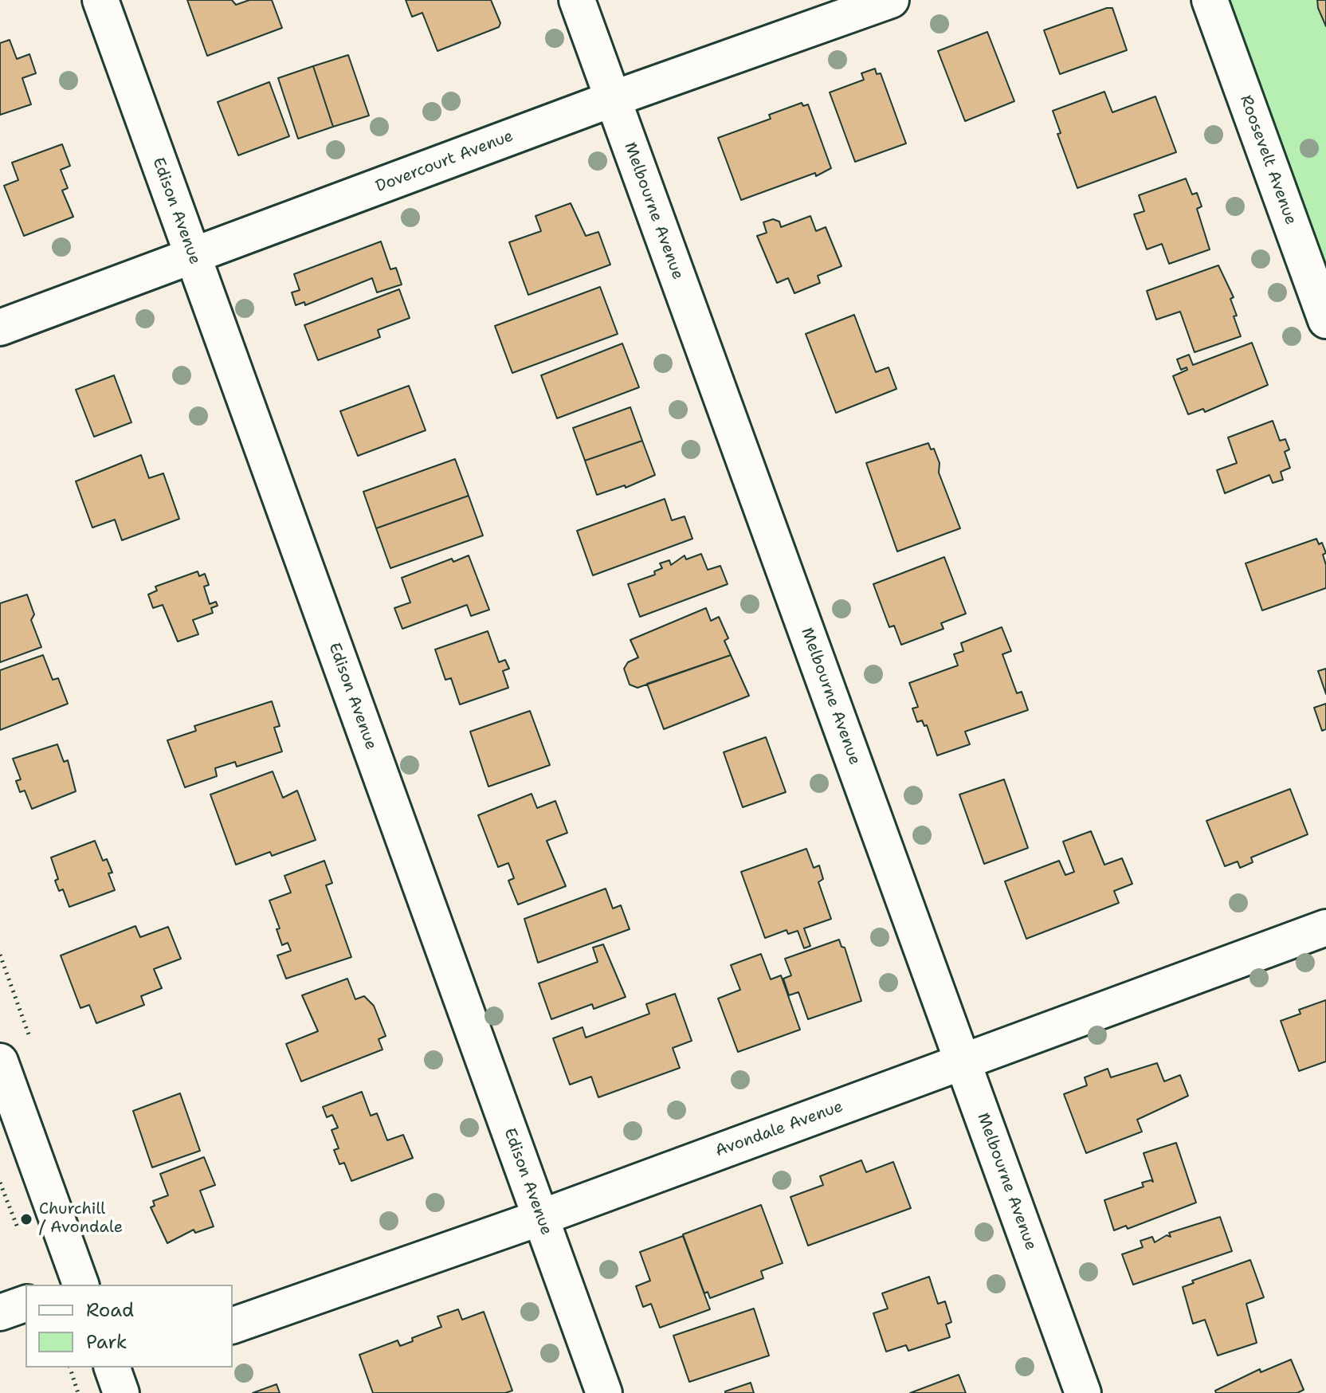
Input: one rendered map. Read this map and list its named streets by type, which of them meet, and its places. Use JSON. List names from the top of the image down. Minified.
{"streets":{"street":["Roosevelt Avenue","Dovercourt Avenue","Edison Avenue","Melbourne Avenue","Avondale Avenue"]},"crossings":[["Dovercourt Avenue","Edison Avenue"],["Dovercourt Avenue","Melbourne Avenue"],["Edison Avenue","Avondale Avenue"],["Melbourne Avenue","Avondale Avenue"]],"places":["Churchill / Avondale"],"legend":["Road","Park"]}
